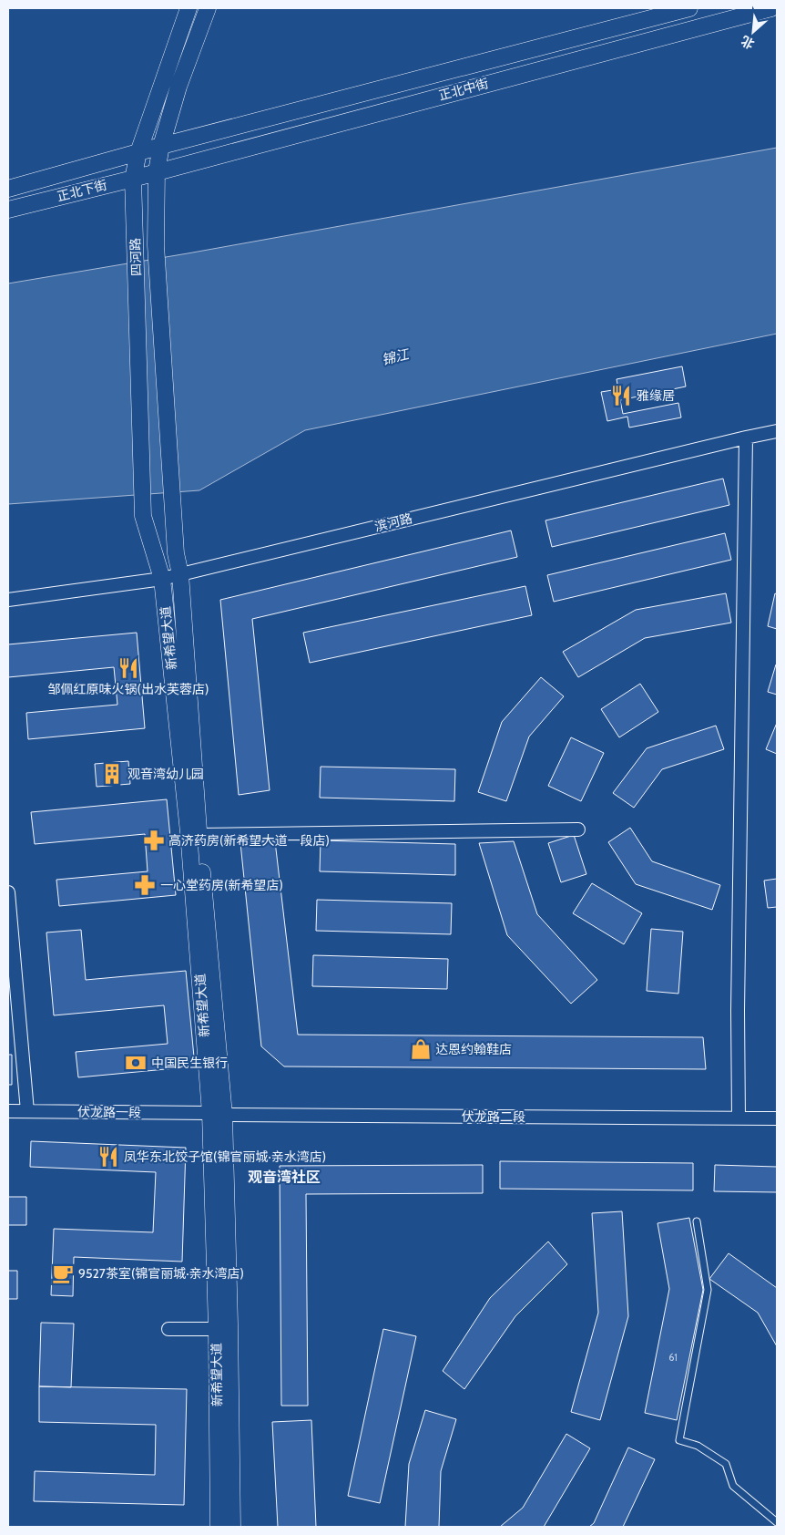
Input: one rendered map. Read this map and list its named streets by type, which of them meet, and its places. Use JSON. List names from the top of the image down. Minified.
{"streets":{"street":["正北中街","正北下街","四河路","滨河路","新希望大道","伏龙路一段","伏龙路二段"]},"crossings":[["正北中街","正北下街"],["正北中街","四河路"],["正北下街","四河路"],["四河路","滨河路"],["四河路","新希望大道"],["四河路","伏龙路一段"],["四河路","伏龙路二段"],["滨河路","新希望大道"],["新希望大道","伏龙路一段"],["新希望大道","伏龙路二段"],["伏龙路一段","伏龙路二段"]],"districts":["观音湾社区"],"water":["锦江"],"places":{"restaurant":["雅缘居","邹佩红原味火锅(出水芙蓉店)","凤华东北饺子馆(锦官丽城·亲水湾店)"],"building":["观音湾幼儿园"],"pharmacy":["高济药房(新希望大道一段店)","一心堂药房(新希望店)"],"shop":["达恩约翰鞋店"],"bank":["中国民生银行"],"cafe":["9527茶室(锦官丽城·亲水湾店)"]},"house_numbers":["61"],"north":"bottom left"}
